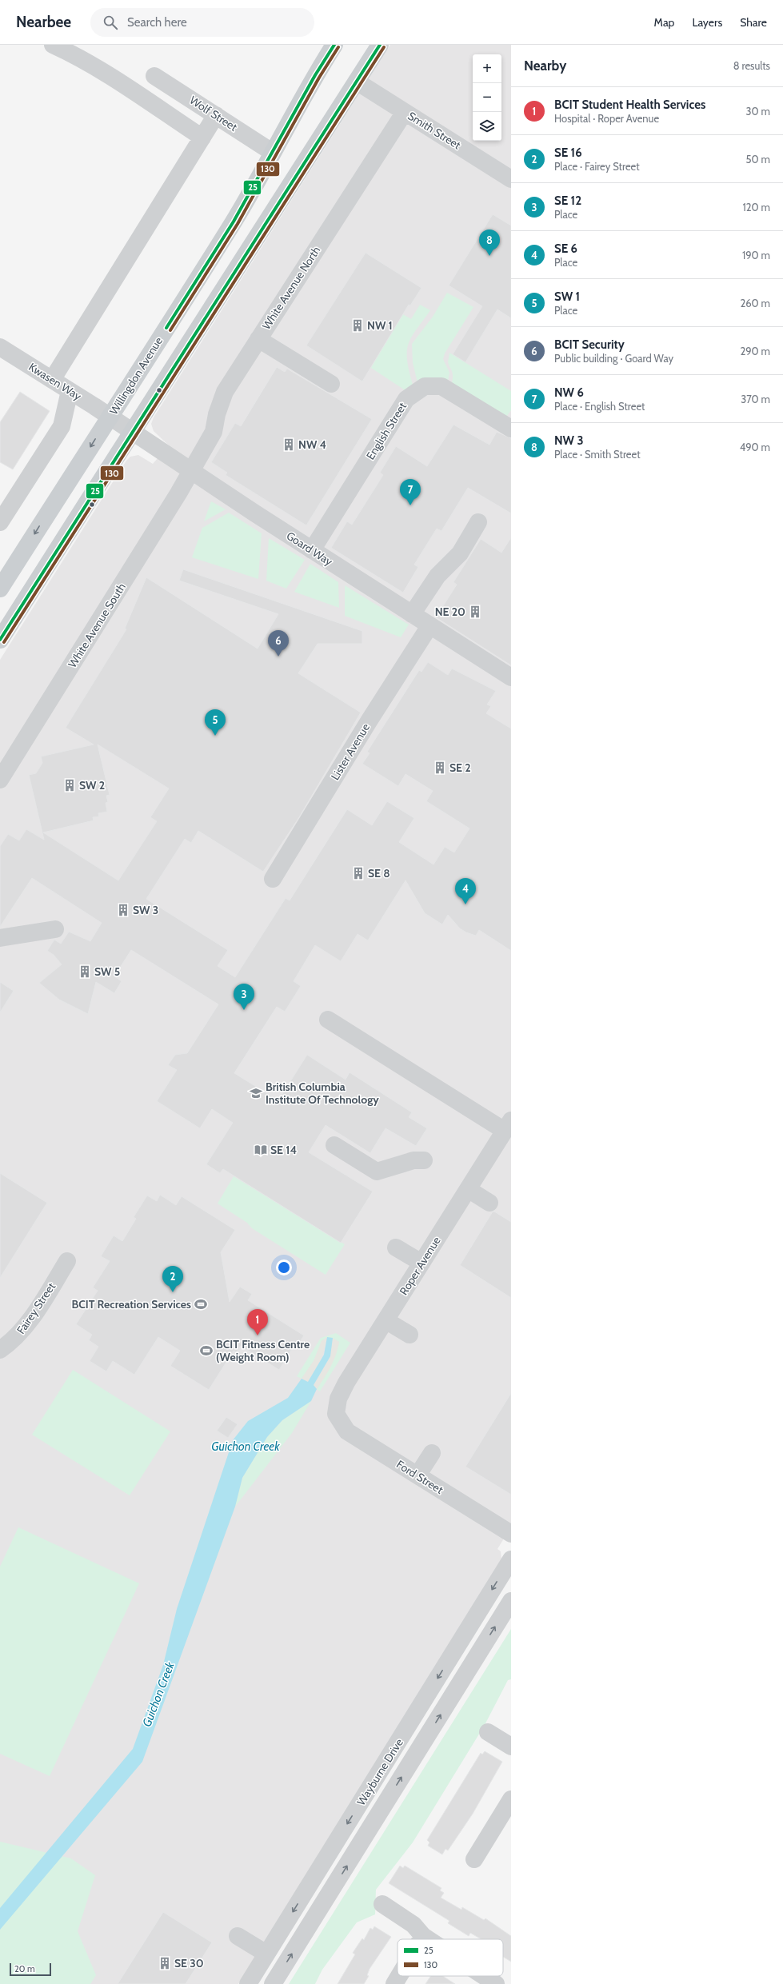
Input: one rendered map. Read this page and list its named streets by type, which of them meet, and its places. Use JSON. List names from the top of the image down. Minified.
{"streets":{"main road":["Willingdon Avenue"],"street":["Wolf Street","Smith Street","White Avenue North","Kwasen Way","English Street","Goard Way","White Avenue South","Lister Avenue","Roper Avenue","Fairey Street","Ford Street","Wayburne Drive"]},"crossings":[["Wolf Street","Willingdon Avenue"],["Smith Street","White Avenue North"],["White Avenue North","Goard Way"],["White Avenue North","White Avenue South"],["Willingdon Avenue","Kwasen Way"],["Willingdon Avenue","Goard Way"],["Kwasen Way","Goard Way"],["English Street","Goard Way"],["Goard Way","White Avenue South"],["Goard Way","Lister Avenue"],["Roper Avenue","Ford Street"]],"water":["Guichon Creek"],"places":{"building":["NW 1","NW 4","NE 20","SE 2","SW 2","SE 8","SW 3","SW 5","SE 30"],"school or university":["British Columbia Institute Of Technology"],"library":["SE 14"],"sports":["BCIT Recreation Services","BCIT Fitness Centre (Weight Room)"]},"lines":["transit line 25","transit line 130"],"legend":["25","130"],"scale_bar":"20 m","page":{"header":"Nearbee","search":"Search here","nav":["Map","Layers","Share"],"heading":["Nearby","8 results"],"map_buttons":["+","−"],"list":[{"mark":"1","name":"BCIT Student Health Services","note":"Hospital · Roper Avenue","value":"30 m"},{"mark":"2","name":"SE 16","note":"Place · Fairey Street","value":"50 m"},{"mark":"3","name":"SE 12","note":"Place","value":"120 m"},{"mark":"4","name":"SE 6","note":"Place","value":"190 m"},{"mark":"5","name":"SW 1","note":"Place","value":"260 m"},{"mark":"6","name":"BCIT Security","note":"Public building · Goard Way","value":"290 m"},{"mark":"7","name":"NW 6","note":"Place · English Street","value":"370 m"},{"mark":"8","name":"NW 3","note":"Place · Smith Street","value":"490 m"}],"pins":["8","7","6","5","4","3","2","1"],"scale":"20 m"}}
